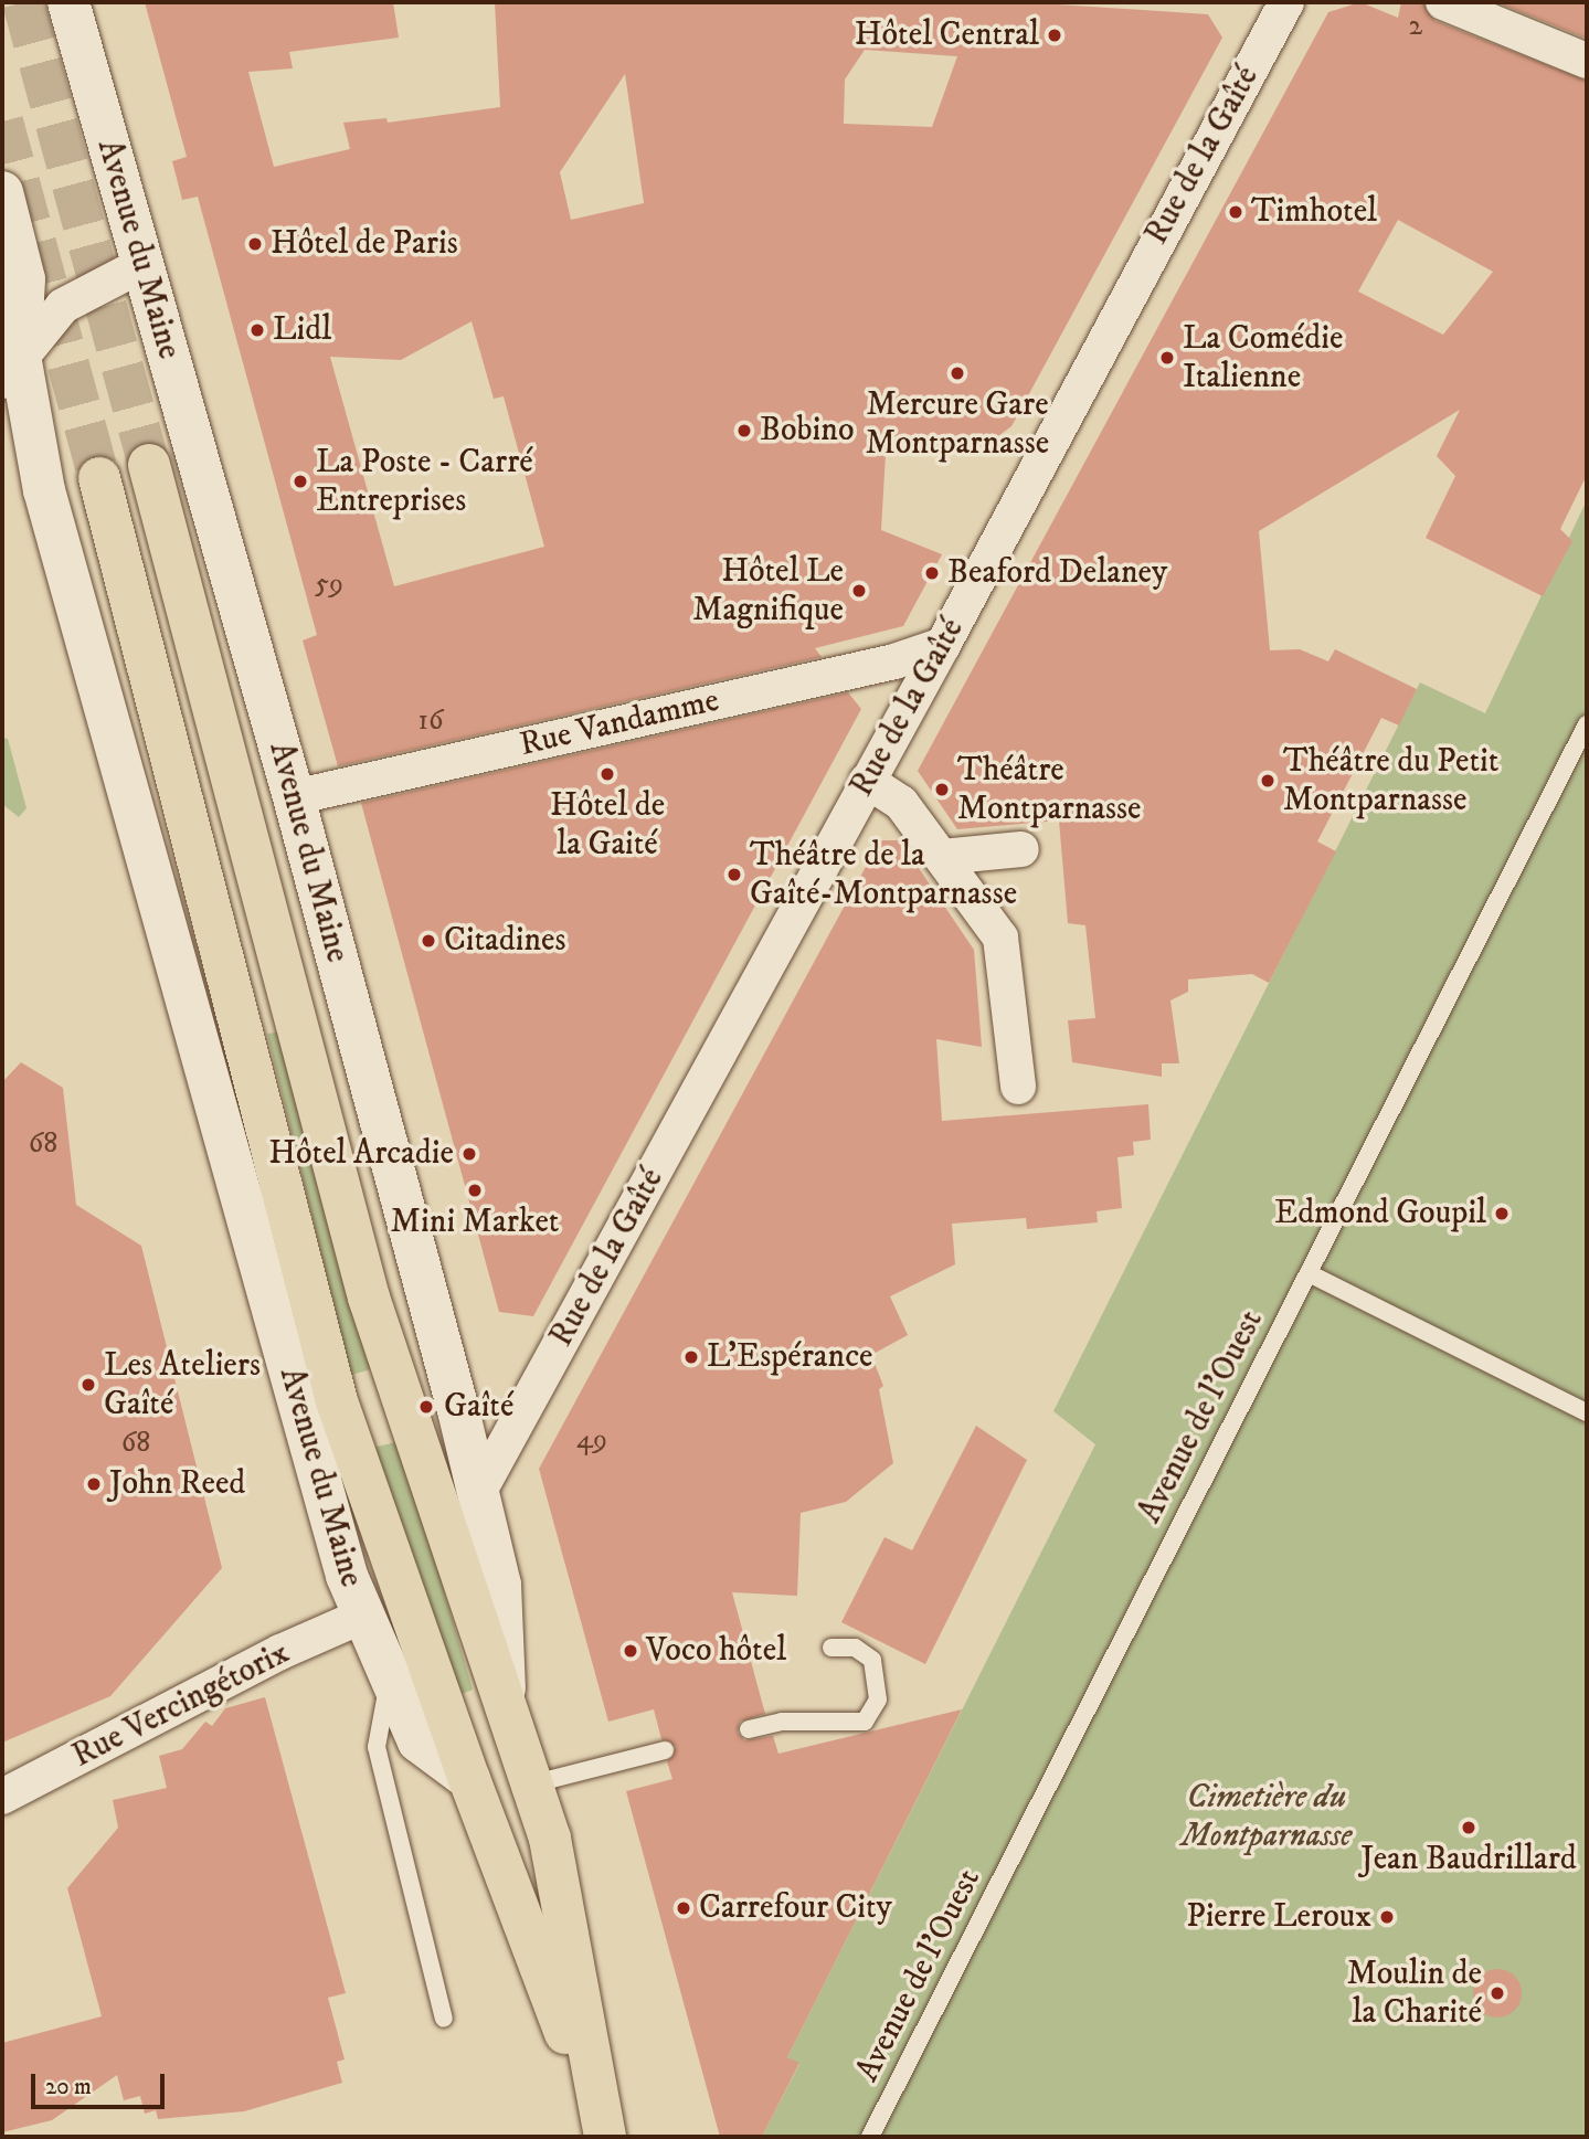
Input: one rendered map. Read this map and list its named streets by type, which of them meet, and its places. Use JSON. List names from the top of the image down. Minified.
{"streets":{"main road":["Avenue du Maine"],"street":["Rue de la Gaîté","Rue Vandamme","Rue Vercingétorix"],"lane":["Avenue de l'Ouest"]},"crossings":[["Rue de la Gaîté","Avenue du Maine"],["Rue de la Gaîté","Rue Vandamme"],["Avenue du Maine","Rue Vandamme"],["Avenue du Maine","Rue Vercingétorix"]],"parks":["Cimetière du Montparnasse"],"places":["Hôtel Central","Timhotel","Hôtel de Paris","Lidl","La Comédie Italienne","Mercure Gare Montparnasse","Bobino","La Poste - Carré Entreprises","Beaford Delaney","Hôtel Le Magnifique","Hôtel de la Gaité","Théâtre du Petit Montparnasse","Théâtre Montparnasse","Théâtre de la Gaîté-Montparnasse","Citadines","Hôtel Arcadie","Mini Market","Edmond Goupil","L'Espérance","Les Ateliers Gaîté","Gaîté","John Reed","Voco hôtel","Jean Baudrillard","Carrefour City","Pierre Leroux","Moulin de la Charité"],"house_numbers":["2","59","16","68","49","68"],"scale_bar":"20 m"}
